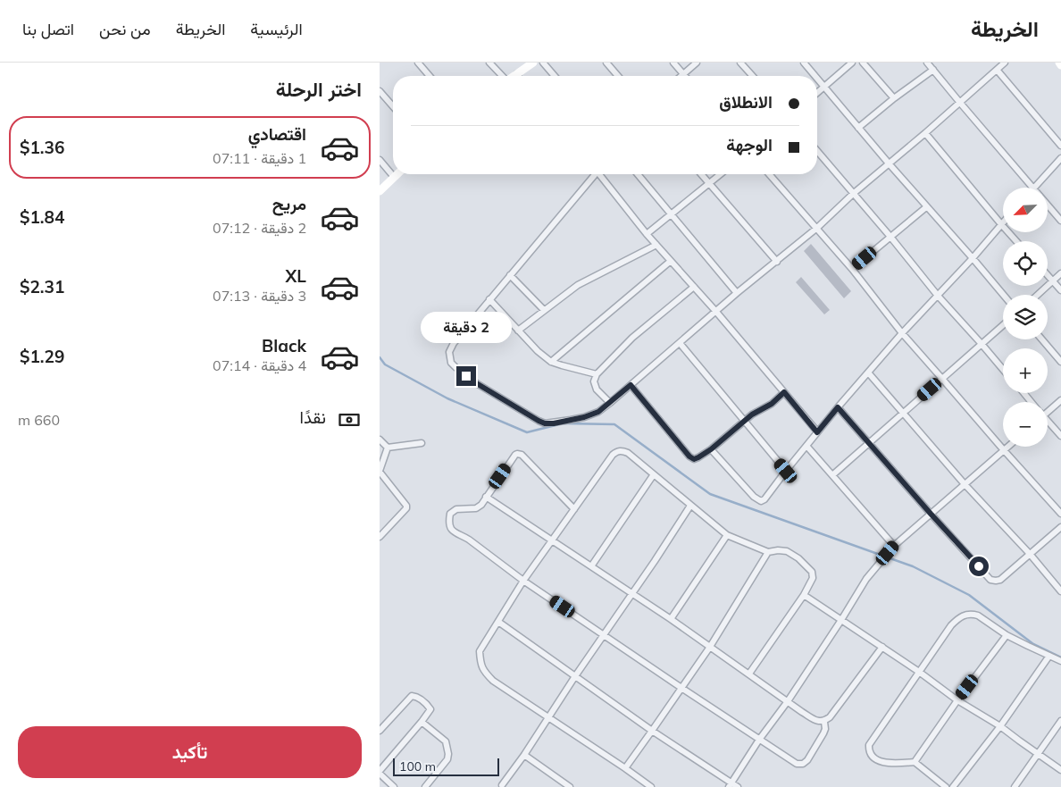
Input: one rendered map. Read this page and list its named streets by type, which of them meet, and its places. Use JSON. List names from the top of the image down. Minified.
{"scale_bar":"100 m","north":"bottom left","page":{"header":"الخريطة","nav":["الرئيسية","الخريطة","من نحن","اتصل بنا"],"heading":"اختر الرحلة","banner":["الانطلاق","الوجهة"],"list":[{"name":"اقتصادي","note":"1 دقيقة · 07:11","value":"$1.36"},{"name":"مريح","note":"2 دقيقة · 07:12","value":"$1.84"},{"name":"XL","note":"3 دقيقة · 07:13","value":"$2.31"},{"name":"Black","note":"4 دقيقة · 07:14","value":"$1.29"}],"map_buttons":["+","−"],"bubble":"2 دقيقة","pay":["نقدًا","660 m"],"buttons":"تأكيد","scale":"100 m"}}
